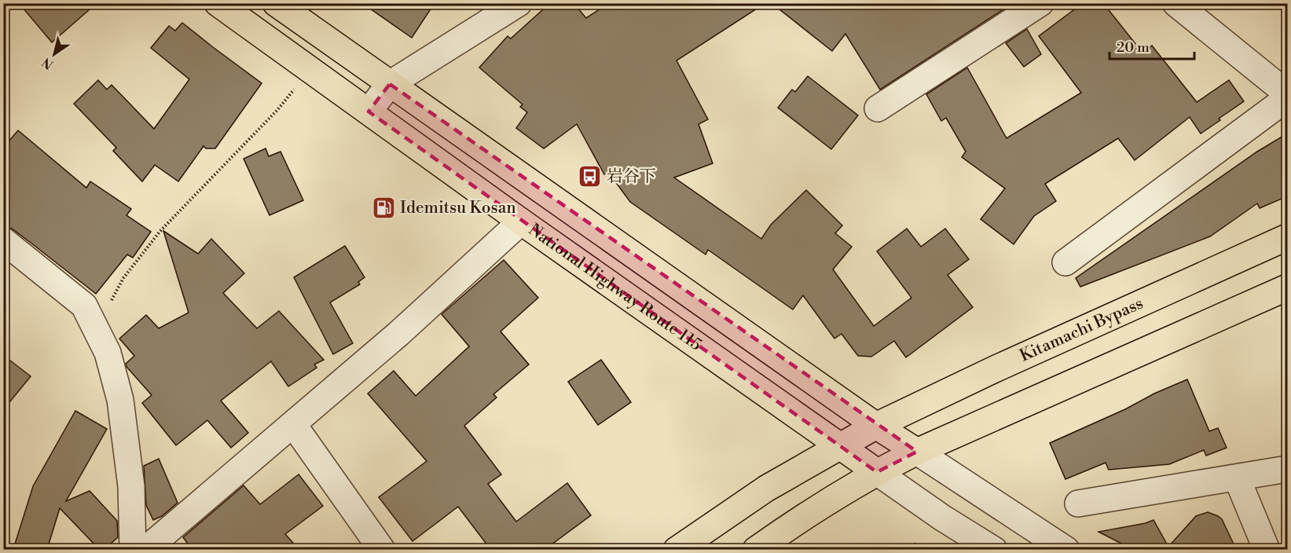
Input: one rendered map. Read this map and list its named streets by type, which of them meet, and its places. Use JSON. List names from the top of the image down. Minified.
{"streets":{"highway":["National Highway Route 115","Kitamachi Bypass"]},"crossings":[["National Highway Route 115","Kitamachi Bypass"]],"places":{"bus stop":["岩谷下"],"fuel station":["Idemitsu Kosan"]},"scale_bar":"20 m","north":"bottom left"}
